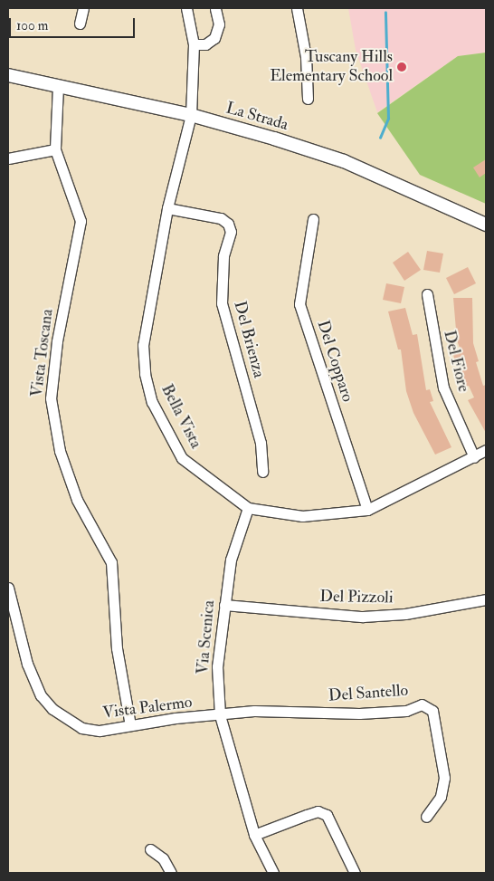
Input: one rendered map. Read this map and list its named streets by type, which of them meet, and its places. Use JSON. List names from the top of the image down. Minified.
{"streets":{"street":["La Strada","Del Brienza","Vista Toscana","Del Copparo","Del Fiore","Bella Vista","Del Pizzoli","Via Scenica","Del Santello","Vista Palermo"]},"crossings":[["La Strada","Vista Toscana"],["La Strada","Bella Vista"],["Del Brienza","Bella Vista"],["Vista Toscana","Vista Palermo"],["Del Copparo","Bella Vista"],["Del Fiore","Bella Vista"],["Bella Vista","Via Scenica"],["Del Pizzoli","Via Scenica"],["Via Scenica","Del Santello"],["Via Scenica","Vista Palermo"],["Del Santello","Vista Palermo"]],"places":["Tuscany Hills Elementary School"],"scale_bar":"100 m"}
